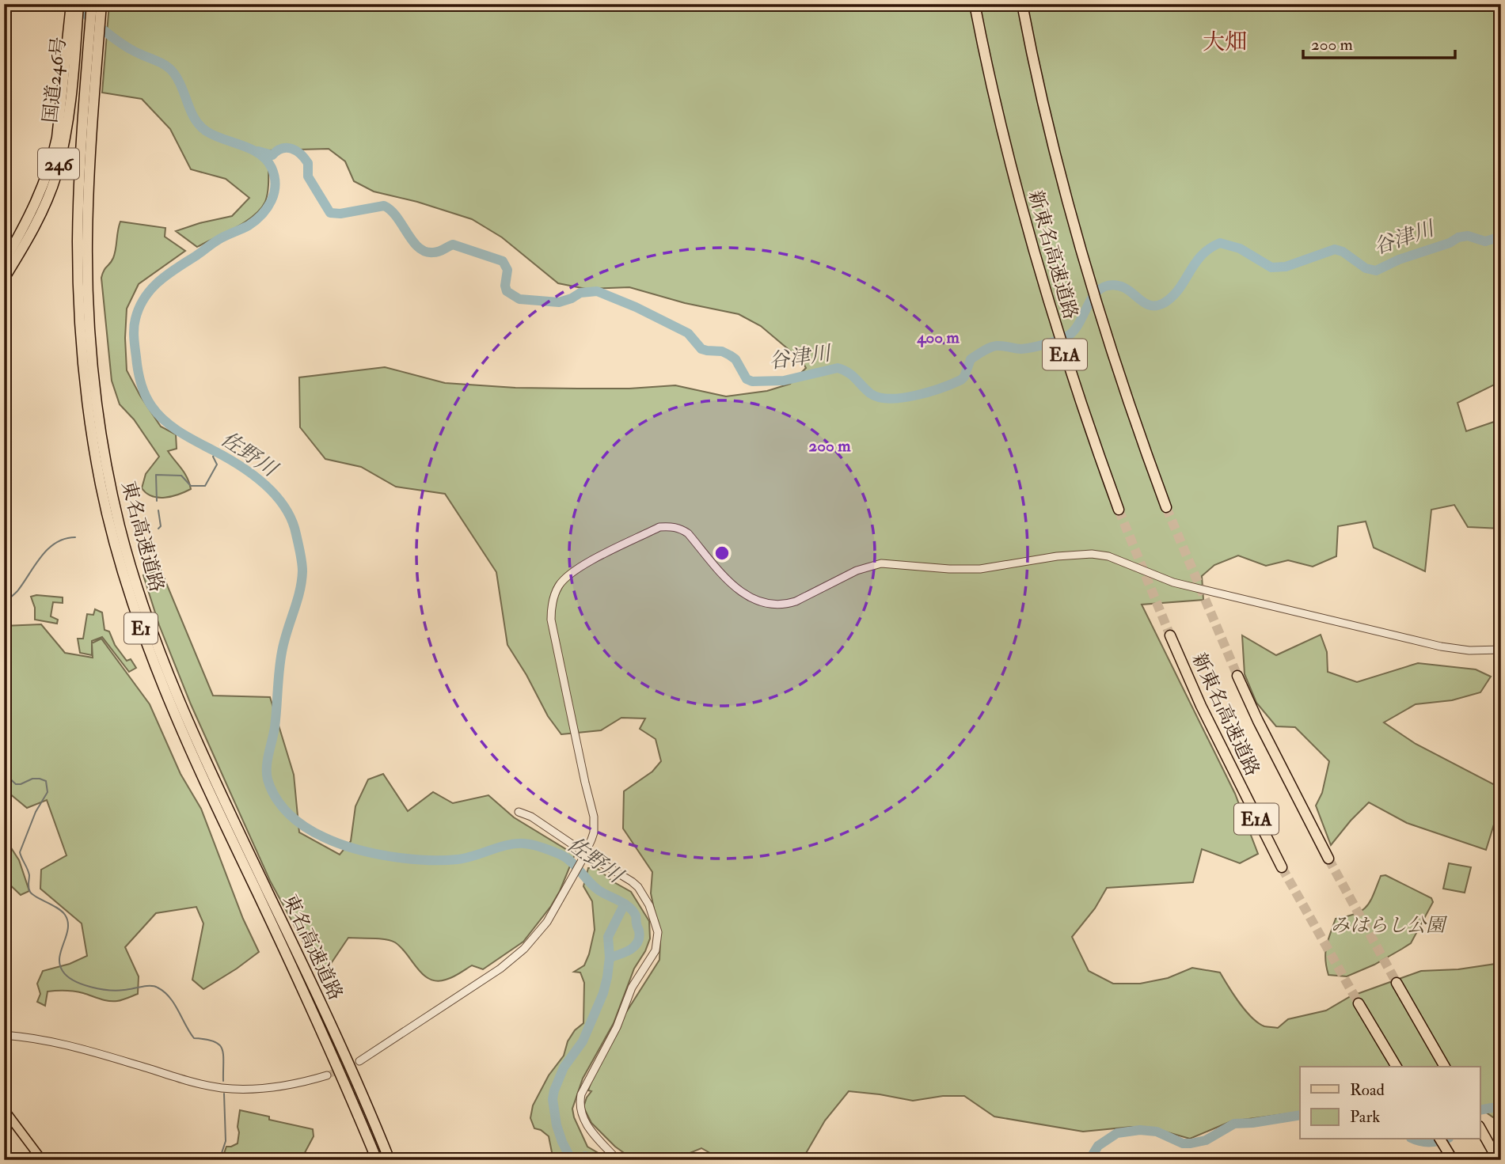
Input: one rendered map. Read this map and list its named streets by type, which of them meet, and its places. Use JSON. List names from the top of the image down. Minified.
{"streets":{"highway":["国道246号","246","新東名高速道路","E1A","東名高速道路","E1"]},"districts":["大畑"],"water":["谷津川","佐野川"],"parks":["みはらし公園"],"legend":["Road","Park"],"scale_bar":"200 m","rings":["400 m","200 m"]}
